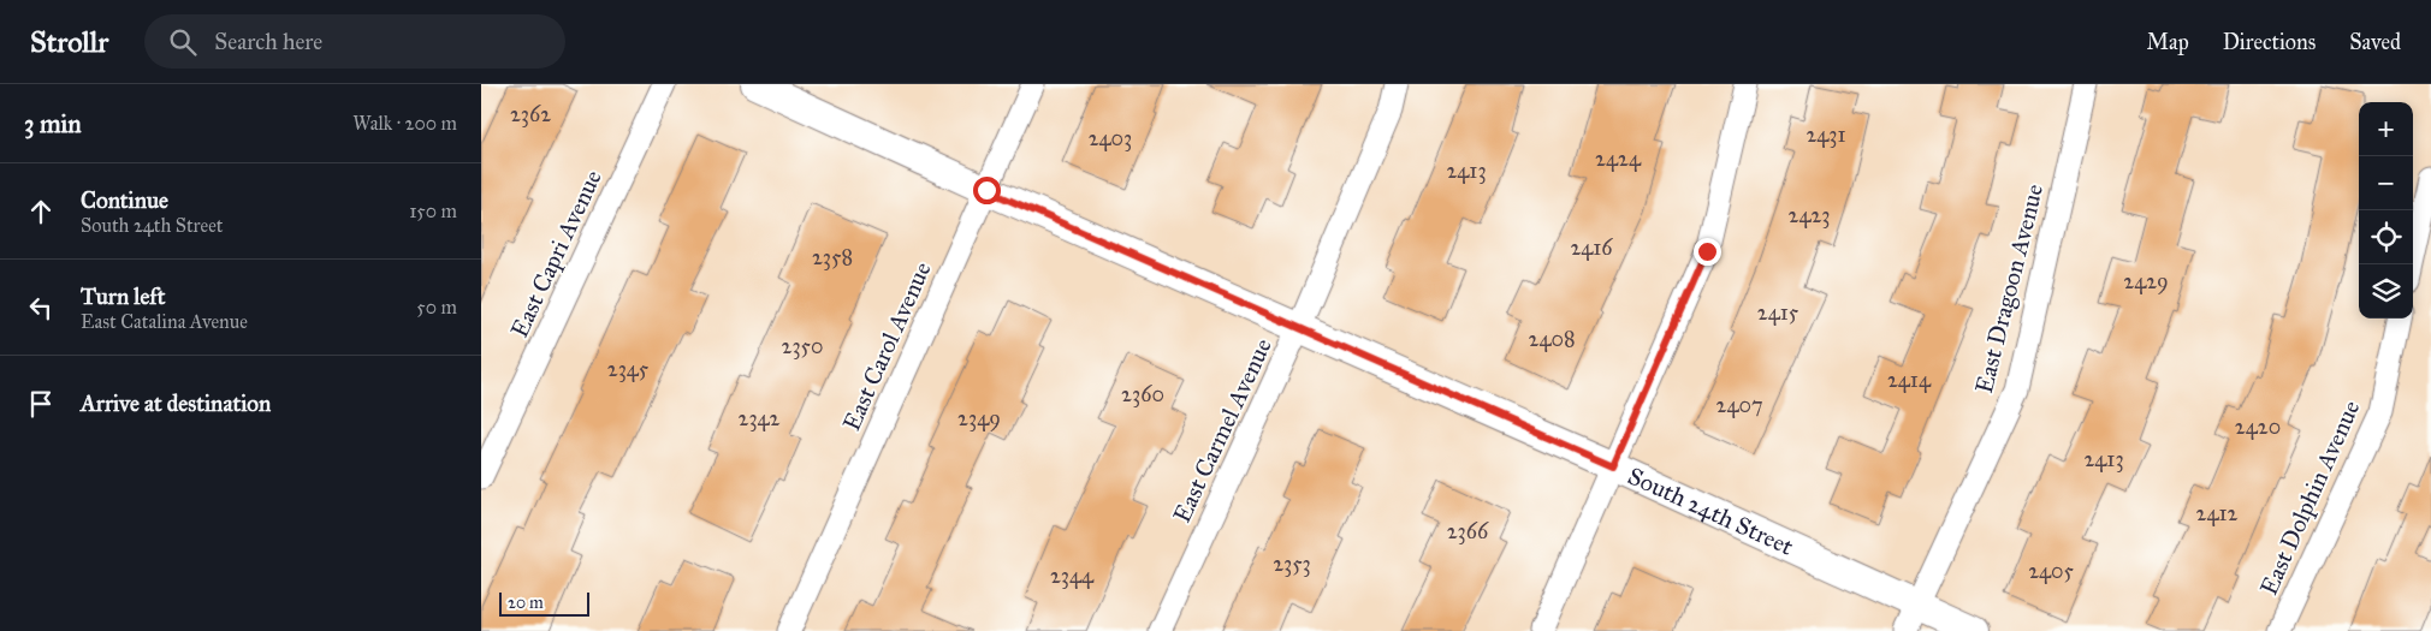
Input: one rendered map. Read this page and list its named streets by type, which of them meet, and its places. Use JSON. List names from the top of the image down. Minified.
{"streets":{"street":["East Capri Avenue","East Dragoon Avenue","East Carol Avenue","East Carmel Avenue","East Dolphin Avenue","South 24th Street"]},"crossings":[["East Dragoon Avenue","South 24th Street"],["East Carol Avenue","South 24th Street"],["East Carmel Avenue","South 24th Street"]],"house_numbers":["2362","2431","2403","2424","2413","2423","2416","2358","2429","2415","2408","2350","2345","2414","2360","2407","2342","2349","2420","2413","2412","2366","2353","2405","2344"],"scale_bar":"20 m","page":{"header":"Strollr","search":"Search here","nav":["Map","Directions","Saved"],"heading":["3 min","Walk · 200 m"],"map_buttons":["+","−"],"list":[["Continue","South 24th Street","150 m"],["Turn left","East Catalina Avenue","50 m"],"Arrive at destination"],"scale":"20 m"}}
